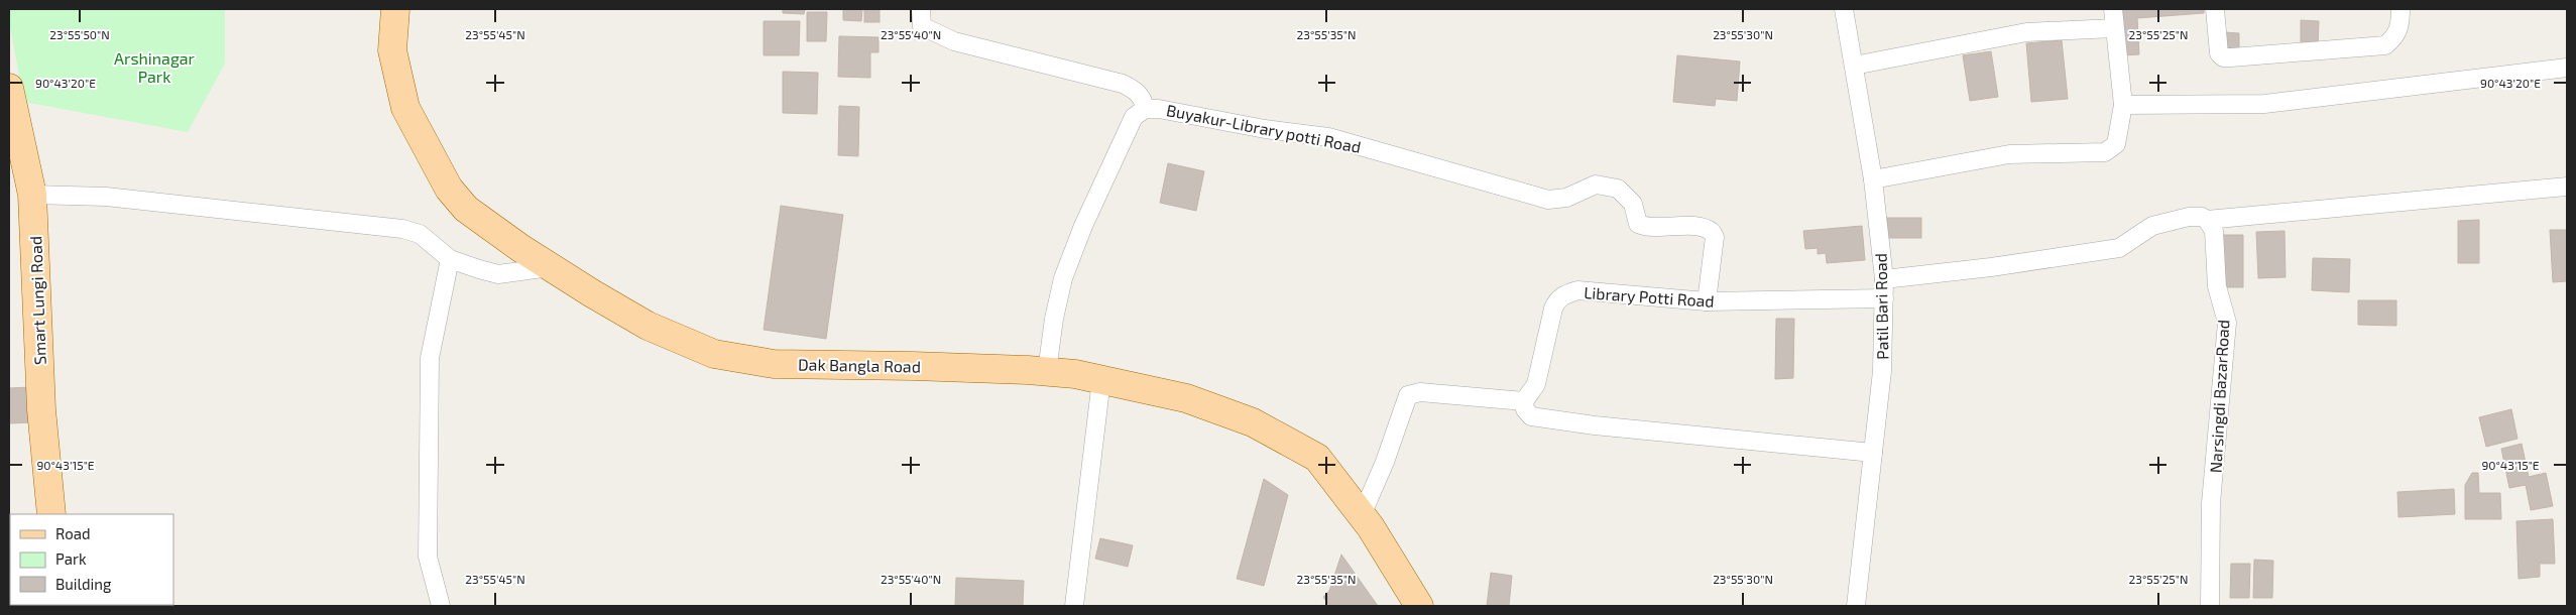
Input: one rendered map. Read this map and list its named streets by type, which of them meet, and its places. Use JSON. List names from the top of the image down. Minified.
{"streets":{"main road":["Smart Lungi Road","Dak Bangla Road"],"street":["Buyakur-Library potti Road","Library Potti Road","Patil Bari Road","Narsingdi BazarRoad"]},"crossings":[["Buyakur-Library potti Road","Library Potti Road"],["Buyakur-Library potti Road","Dak Bangla Road"],["Library Potti Road","Patil Bari Road"]],"parks":["Arshinagar Park"],"legend":["Road","Park","Building"],"coordinates":["23°55'50\"N","23°55'45\"N","23°55'40\"N","23°55'35\"N","23°55'30\"N","23°55'25\"N","90°43'20\"E","90°43'15\"E"]}
